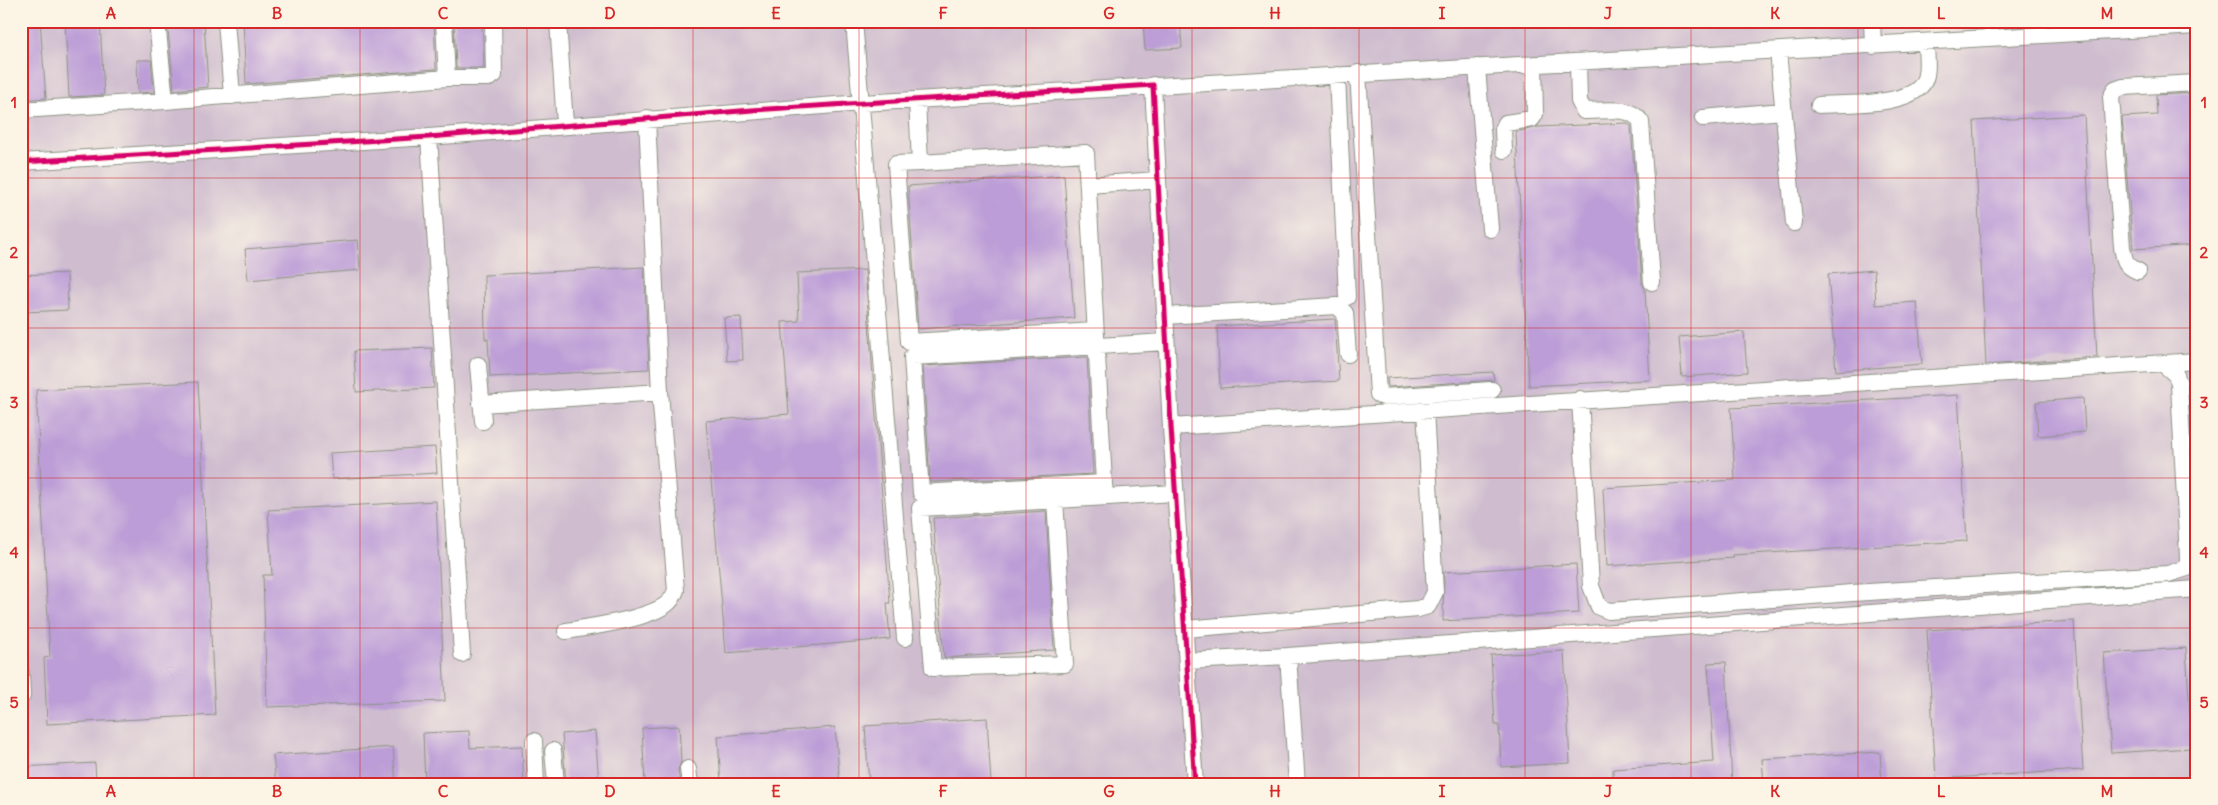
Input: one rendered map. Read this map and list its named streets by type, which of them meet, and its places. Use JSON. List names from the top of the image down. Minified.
{"grid":{"columns":["A","B","C","D","E","F","G","H","I","J","K","L","M"],"rows":["1","2","3","4","5"]}}
